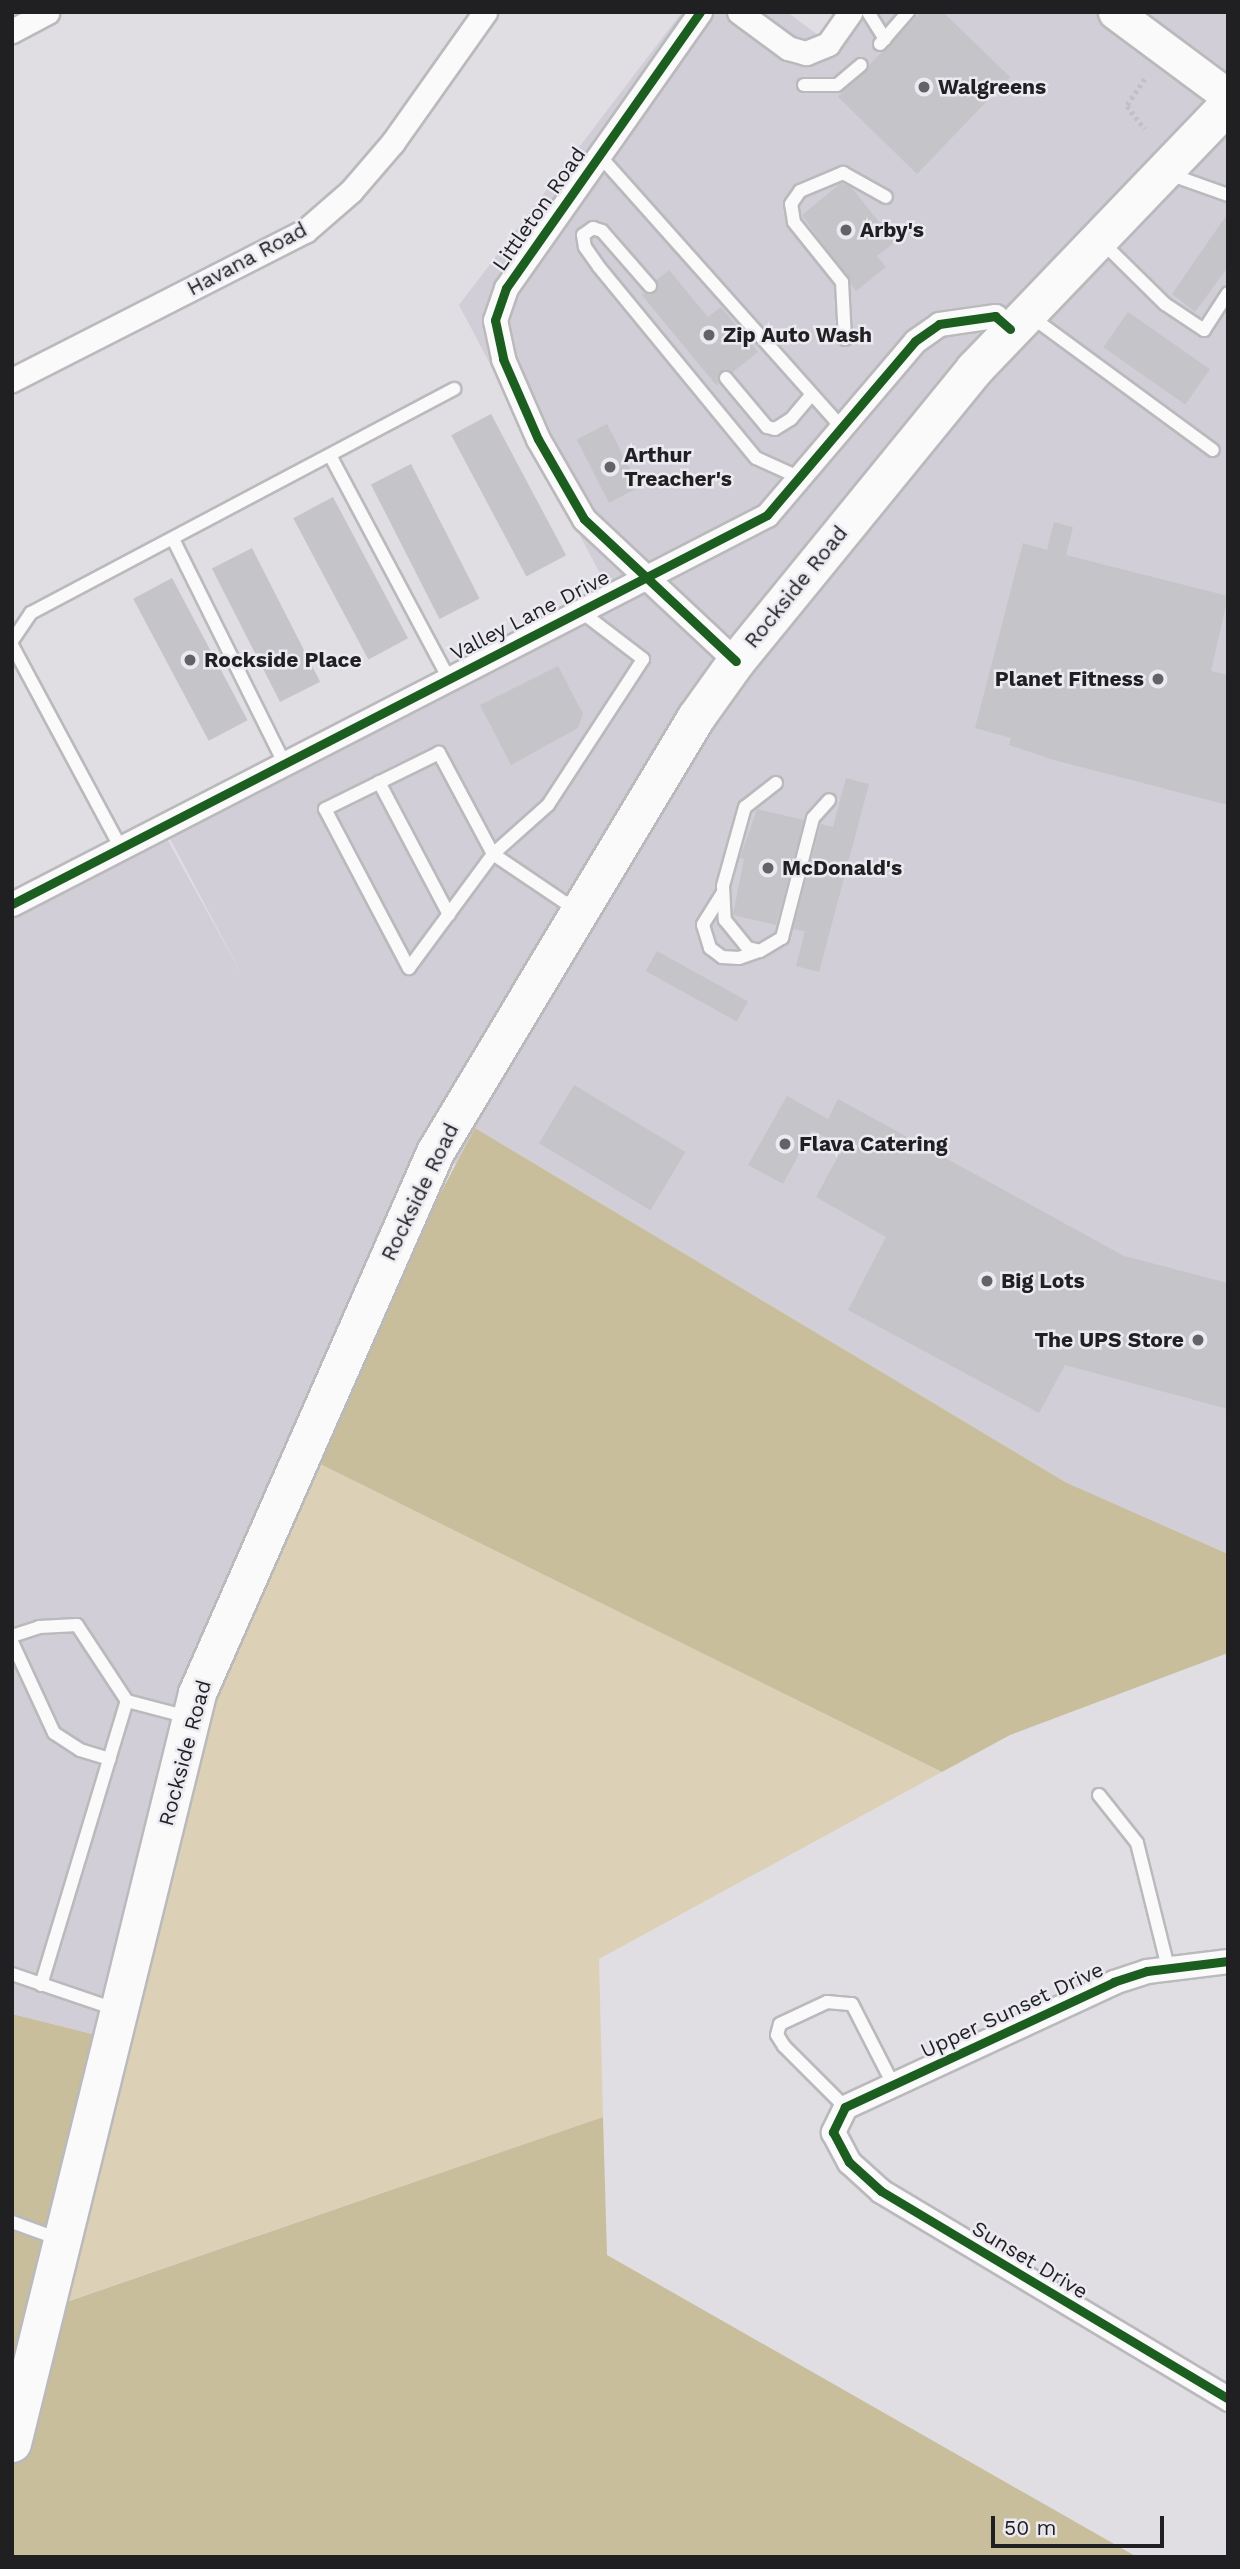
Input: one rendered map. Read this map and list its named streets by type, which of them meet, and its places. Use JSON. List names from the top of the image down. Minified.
{"streets":{"main road":["Rockside Road"],"street":["Littleton Road","Havana Road","Valley Lane Drive","Upper Sunset Drive","Sunset Drive"]},"crossings":[["Littleton Road","Rockside Road"],["Littleton Road","Valley Lane Drive"],["Rockside Road","Valley Lane Drive"],["Upper Sunset Drive","Sunset Drive"]],"places":["Walgreens","Arby's","Zip Auto Wash","Arthur Treacher's","Rockside Place","Planet Fitness","McDonald's","Flava Catering","Big Lots","The UPS Store"],"scale_bar":"50 m"}
